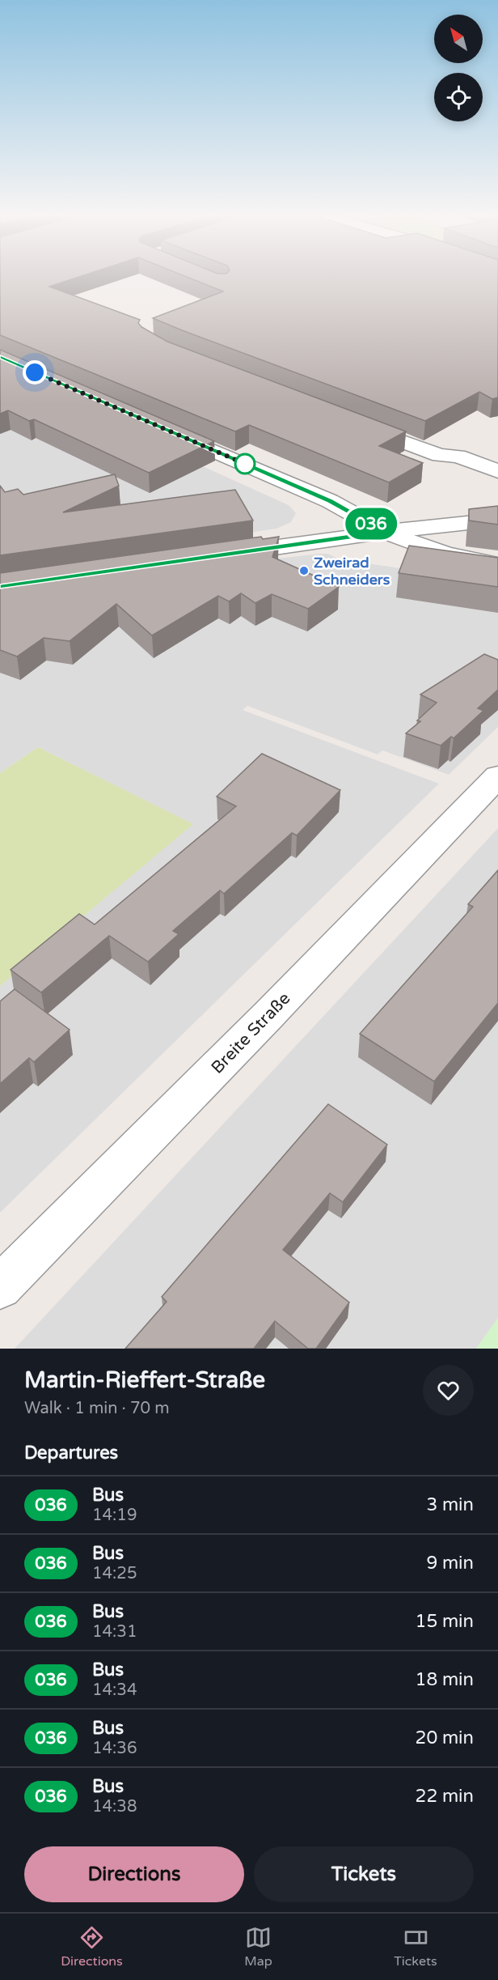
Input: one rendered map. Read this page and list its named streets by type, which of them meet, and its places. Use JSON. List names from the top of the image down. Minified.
{"streets":{"street":["Breite Straße"]},"places":["Zweirad Schneiders"],"lines":["bus line 036"],"north":"top left","page":{"on_map":"036","heading":[["Martin-Rieffert-Straße","Walk · 1 min · 70 m"],"Departures"],"list":[{"mark":"036","name":"Bus","note":"14:19","value":"3 min"},{"mark":"036","name":"Bus","note":"14:25","value":"9 min"},{"mark":"036","name":"Bus","note":"14:31","value":"15 min"},{"mark":"036","name":"Bus","note":"14:34","value":"18 min"},{"mark":"036","name":"Bus","note":"14:36","value":"20 min"},{"mark":"036","name":"Bus","note":"14:38","value":"22 min"}],"buttons":["Directions","Tickets"],"tabs":["Directions","Map","Tickets"]}}
